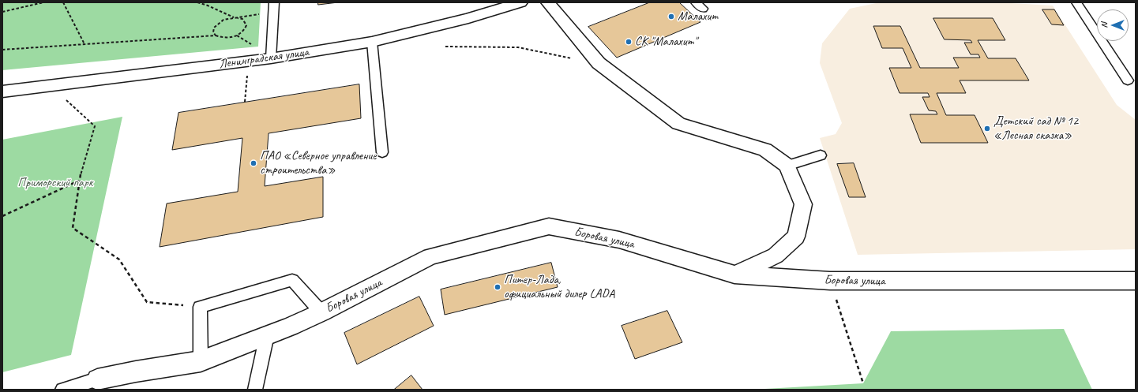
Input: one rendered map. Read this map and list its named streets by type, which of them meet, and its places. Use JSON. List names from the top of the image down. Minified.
{"streets":{"street":["Ленинградская улица","Боровая улица"]},"parks":["Приморский парк"],"places":["Малахит","СК \"Малахит\"","Детский сад № 12 «Лесная сказка»","ПАО «Северное управление строительства»","Питер-Лада, официальный дилер LADA"],"north":"left"}
